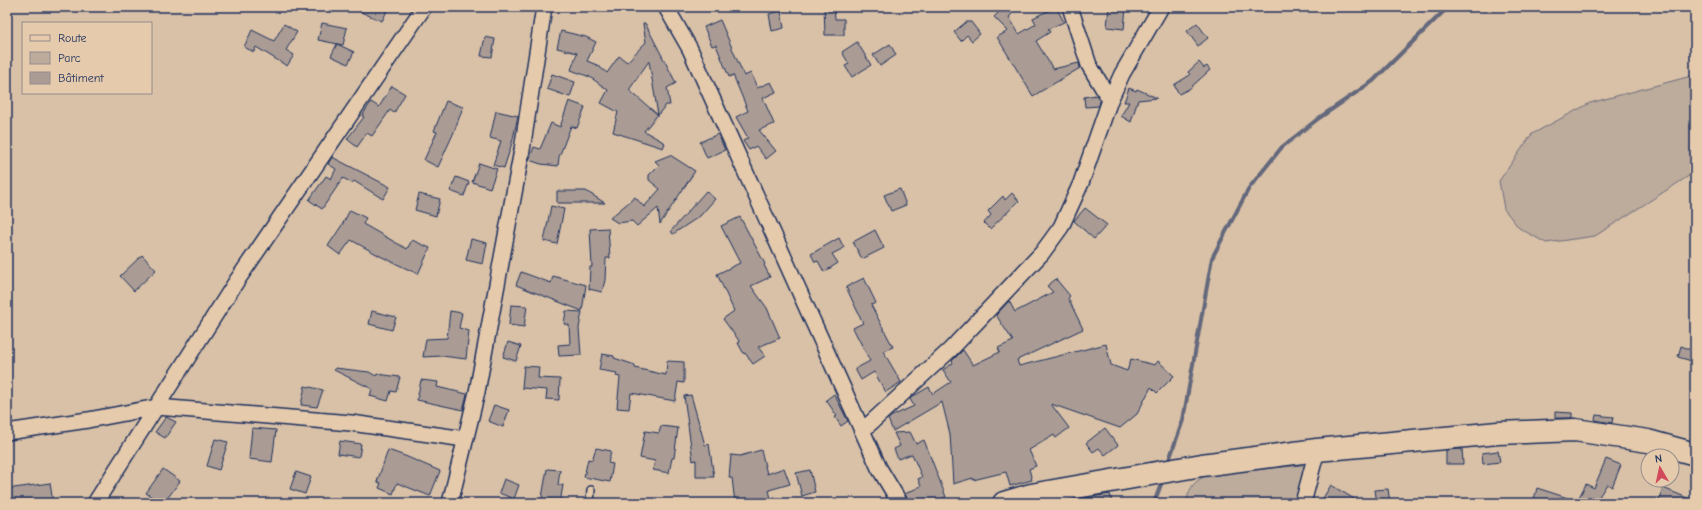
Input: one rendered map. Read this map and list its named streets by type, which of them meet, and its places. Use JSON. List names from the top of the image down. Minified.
{"legend":["Route","Parc","Bâtiment"],"north":"top"}
